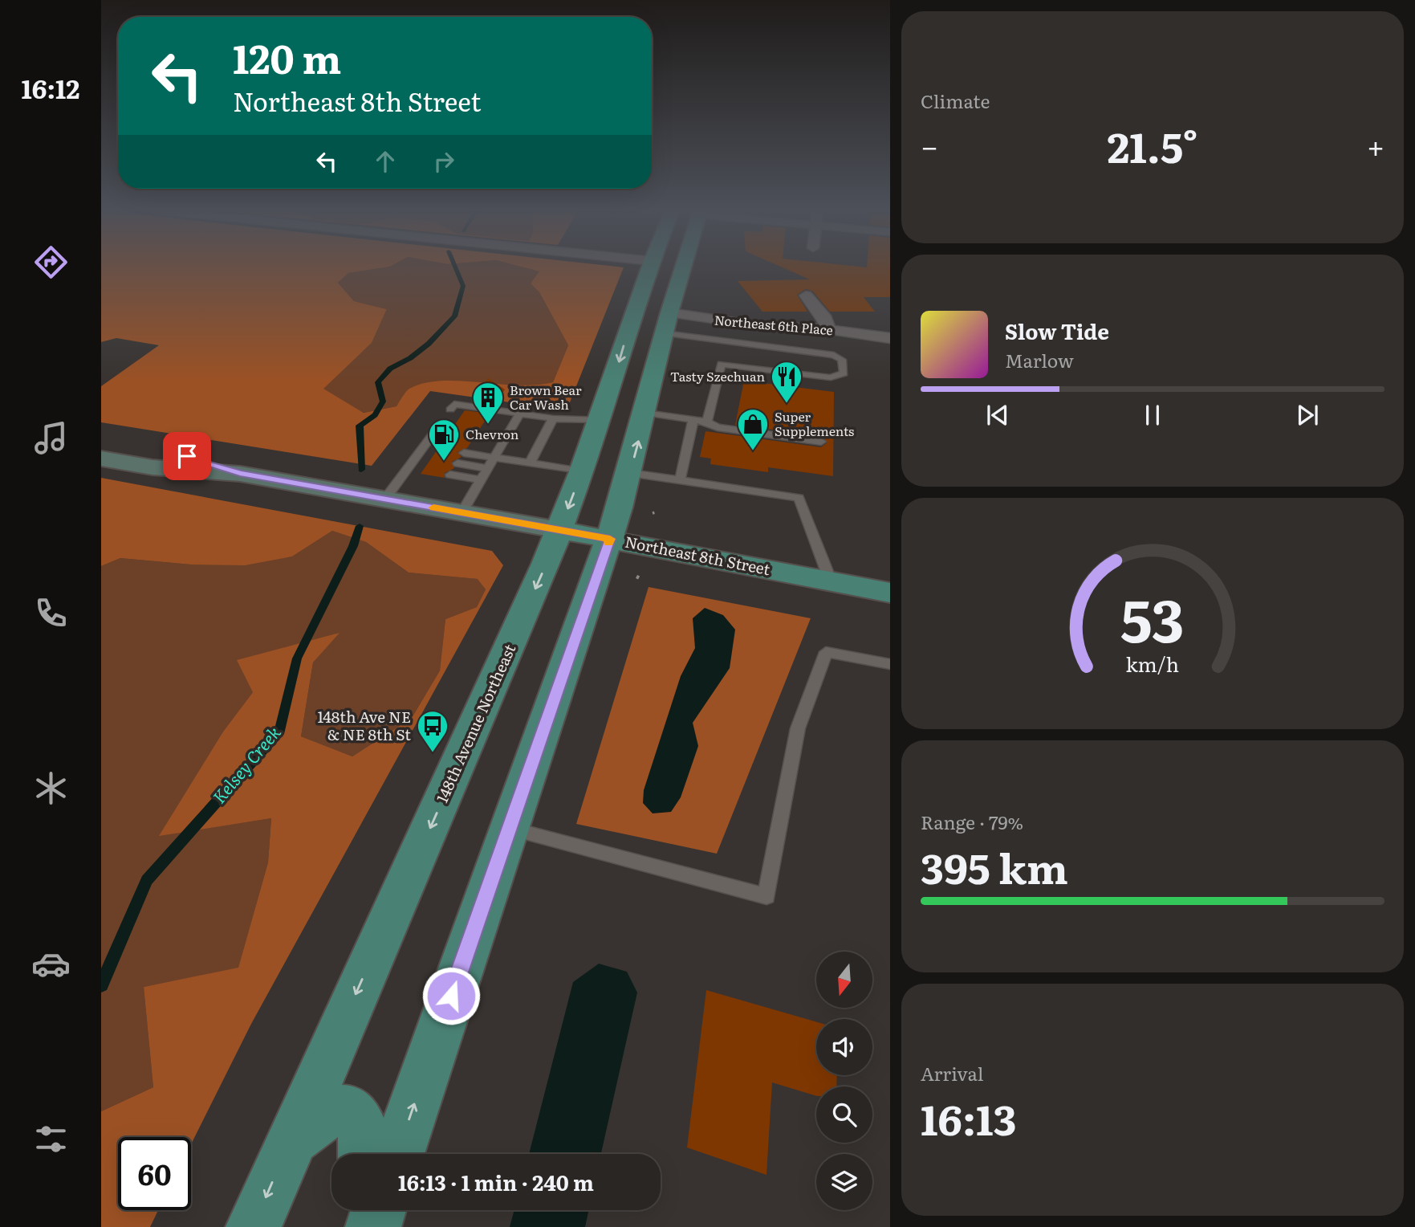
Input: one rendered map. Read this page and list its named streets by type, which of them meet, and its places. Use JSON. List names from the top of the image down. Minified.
{"streets":{"main road":["Northeast 8th Street","148th Avenue Northeast"],"street":["Northeast 6th Place"]},"crossings":[["Northeast 8th Street","148th Avenue Northeast"]],"water":["Kelsey Creek"],"places":{"restaurant":["Tasty Szechuan"],"building":["Brown Bear Car Wash"],"shop":["Super Supplements"],"fuel station":["Chevron"],"bus stop":["148th Ave NE & NE 8th St"]},"north":"bottom","page":{"tabs":"16:12","tile":["Climate",["Range · 79%","395 km"],["Arrival","16:13"]],"turn":["120 m","Northeast 8th Street"],"heat":["−","21.5°","+"],"song":["Slow Tide","Marlow"],"limit":"60","trip":"16:13 · 1 min · 240 m","gauge":["53","km/h"]}}
